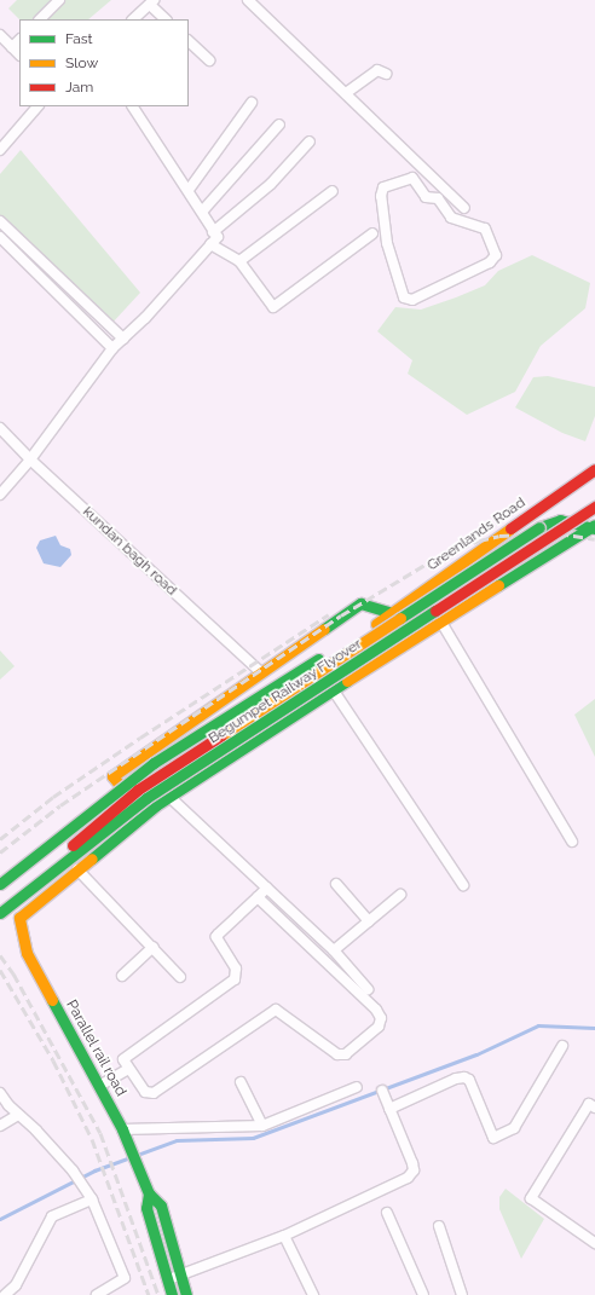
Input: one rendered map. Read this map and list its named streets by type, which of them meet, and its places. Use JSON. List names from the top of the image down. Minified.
{"streets":{"main road":["Greenlands Road","Begumpet Railway Flyover","Parallel rail road"],"street":["kundan bagh road"]},"crossings":[["Greenlands Road","Begumpet Railway Flyover"]],"legend":["Fast","Slow","Jam"]}
